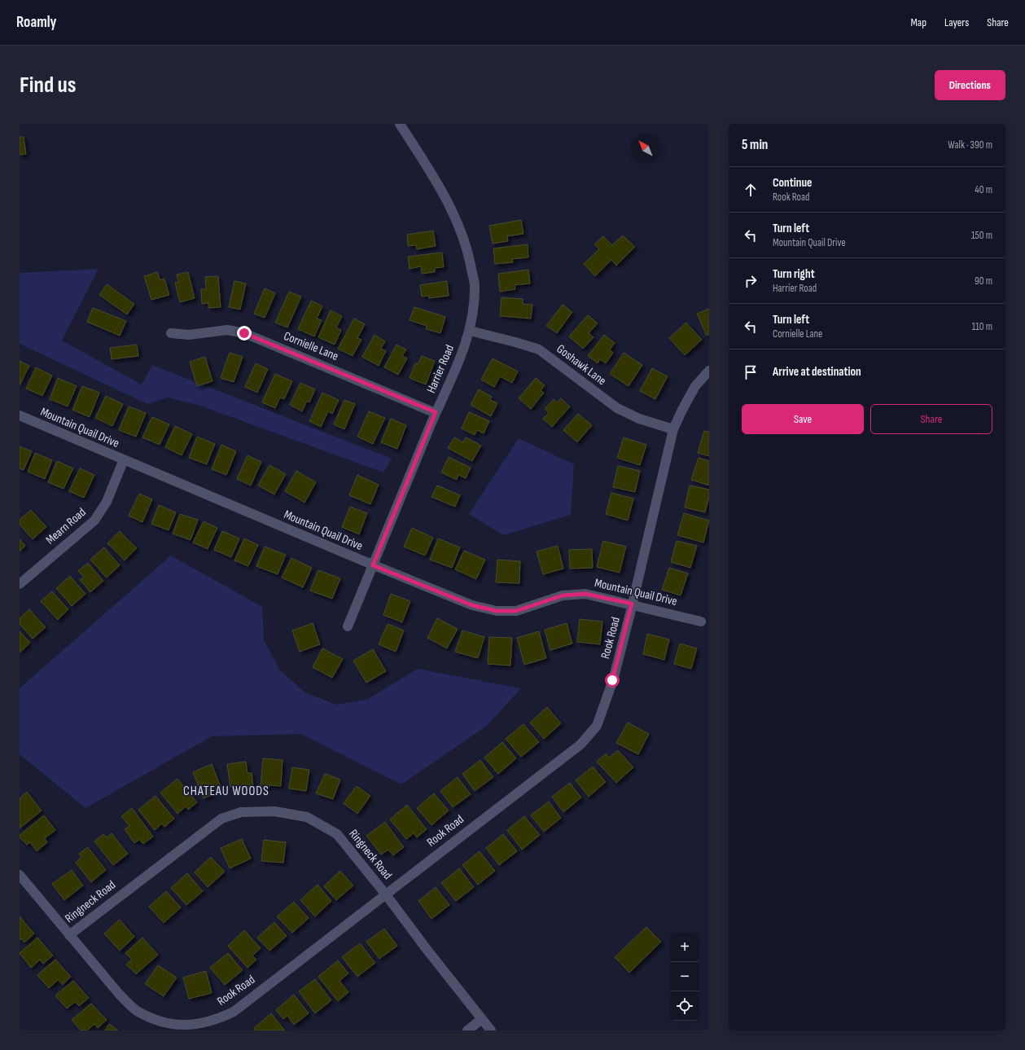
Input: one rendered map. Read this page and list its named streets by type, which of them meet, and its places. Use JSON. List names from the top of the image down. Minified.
{"streets":{"street":["Cornielle Lane","Goshawk Lane","Harrier Road","Mountain Quail Drive","Mearn Road","Rook Road","Ringneck Road"]},"crossings":[["Cornielle Lane","Harrier Road"],["Goshawk Lane","Harrier Road"],["Goshawk Lane","Rook Road"],["Harrier Road","Mountain Quail Drive"],["Mountain Quail Drive","Mearn Road"],["Mountain Quail Drive","Rook Road"],["Rook Road","Ringneck Road"]],"districts":["CHATEAU WOODS"],"north":"top left","page":{"header":"Roamly","nav":["Map","Layers","Share"],"buttons":["Directions",["Save","Share"]],"title":"Find us","heading":["5 min","Walk · 390 m"],"list":[["Continue","Rook Road","40 m"],["Turn left","Mountain Quail Drive","150 m"],["Turn right","Harrier Road","90 m"],["Turn left","Cornielle Lane","110 m"],"Arrive at destination"],"map_buttons":["+","−"]}}
